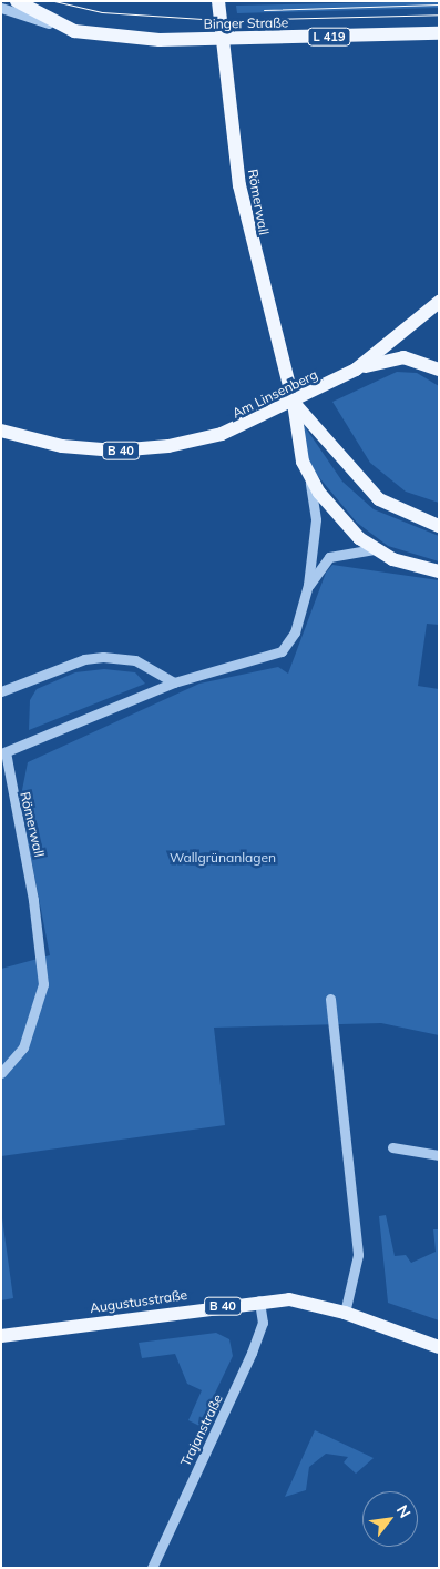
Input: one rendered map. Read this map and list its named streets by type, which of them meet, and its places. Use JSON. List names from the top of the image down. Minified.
{"streets":{"main road":["Binger Straße","L 419","Römerwall","Am Linsenberg","B 40","Augustusstraße"],"street":["Trajanstraße"]},"crossings":[["Binger Straße","L 419"],["Binger Straße","Römerwall"],["Römerwall","Am Linsenberg"],["Am Linsenberg","B 40"],["Augustusstraße","Trajanstraße"]],"parks":["Wallgrünanlagen"],"north":"top right"}
